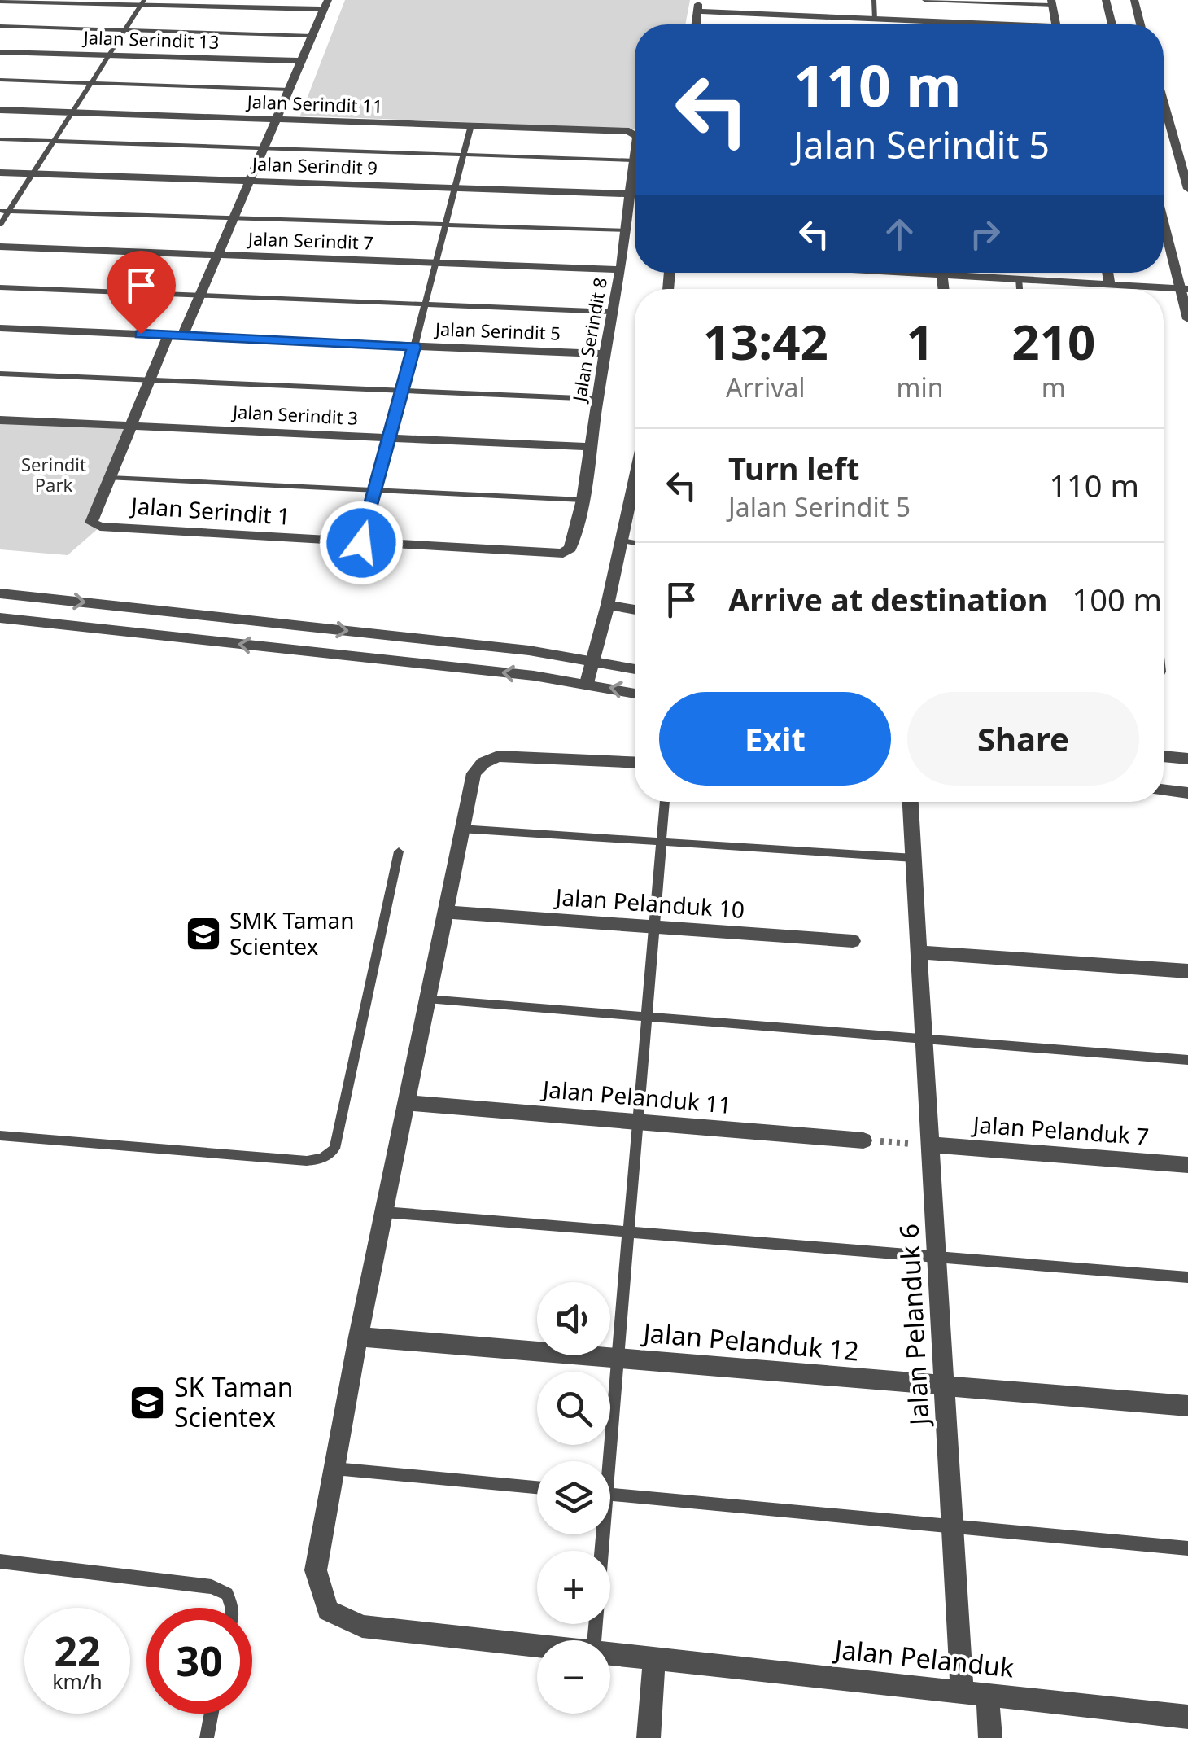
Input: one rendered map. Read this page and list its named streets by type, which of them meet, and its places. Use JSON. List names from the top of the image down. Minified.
{"streets":{"street":["Jalan Serindit 13","Jalan Serindit 11","Jalan Serindit 9","Jalan Serindit 7","Jalan Serindit 5","Jalan Serindit 8","Jalan Serindit 3","Jalan Serindit 1","Jalan Pelanduk 10","Jalan Pelanduk 11","Jalan Pelanduk 7","Jalan Pelanduk 6","Jalan Pelanduk 12","Jalan Pelanduk"]},"crossings":[["Jalan Serindit 11","Jalan Serindit 8"],["Jalan Serindit 9","Jalan Serindit 8"],["Jalan Serindit 7","Jalan Serindit 8"],["Jalan Serindit 5","Jalan Serindit 8"],["Jalan Serindit 8","Jalan Serindit 3"],["Jalan Serindit 8","Jalan Serindit 1"],["Jalan Pelanduk 7","Jalan Pelanduk 6"],["Jalan Pelanduk 6","Jalan Pelanduk 12"],["Jalan Pelanduk 6","Jalan Pelanduk"]],"parks":["Serindit Park"],"places":{"school or university":["SMK Taman Scientex","SK Taman Scientex"]},"page":{"turn":["110 m","Jalan Serindit 5"],"eta":["13:42","Arrival","1","min","210","m"],"list":[{"name":"Turn left","note":"Jalan Serindit 5","value":"110 m"},{"name":"Arrive at destination","value":"100 m"}],"buttons":["Exit","Share"],"map_buttons":["+","−"],"speed":"22 km/h","limit":"30"}}
